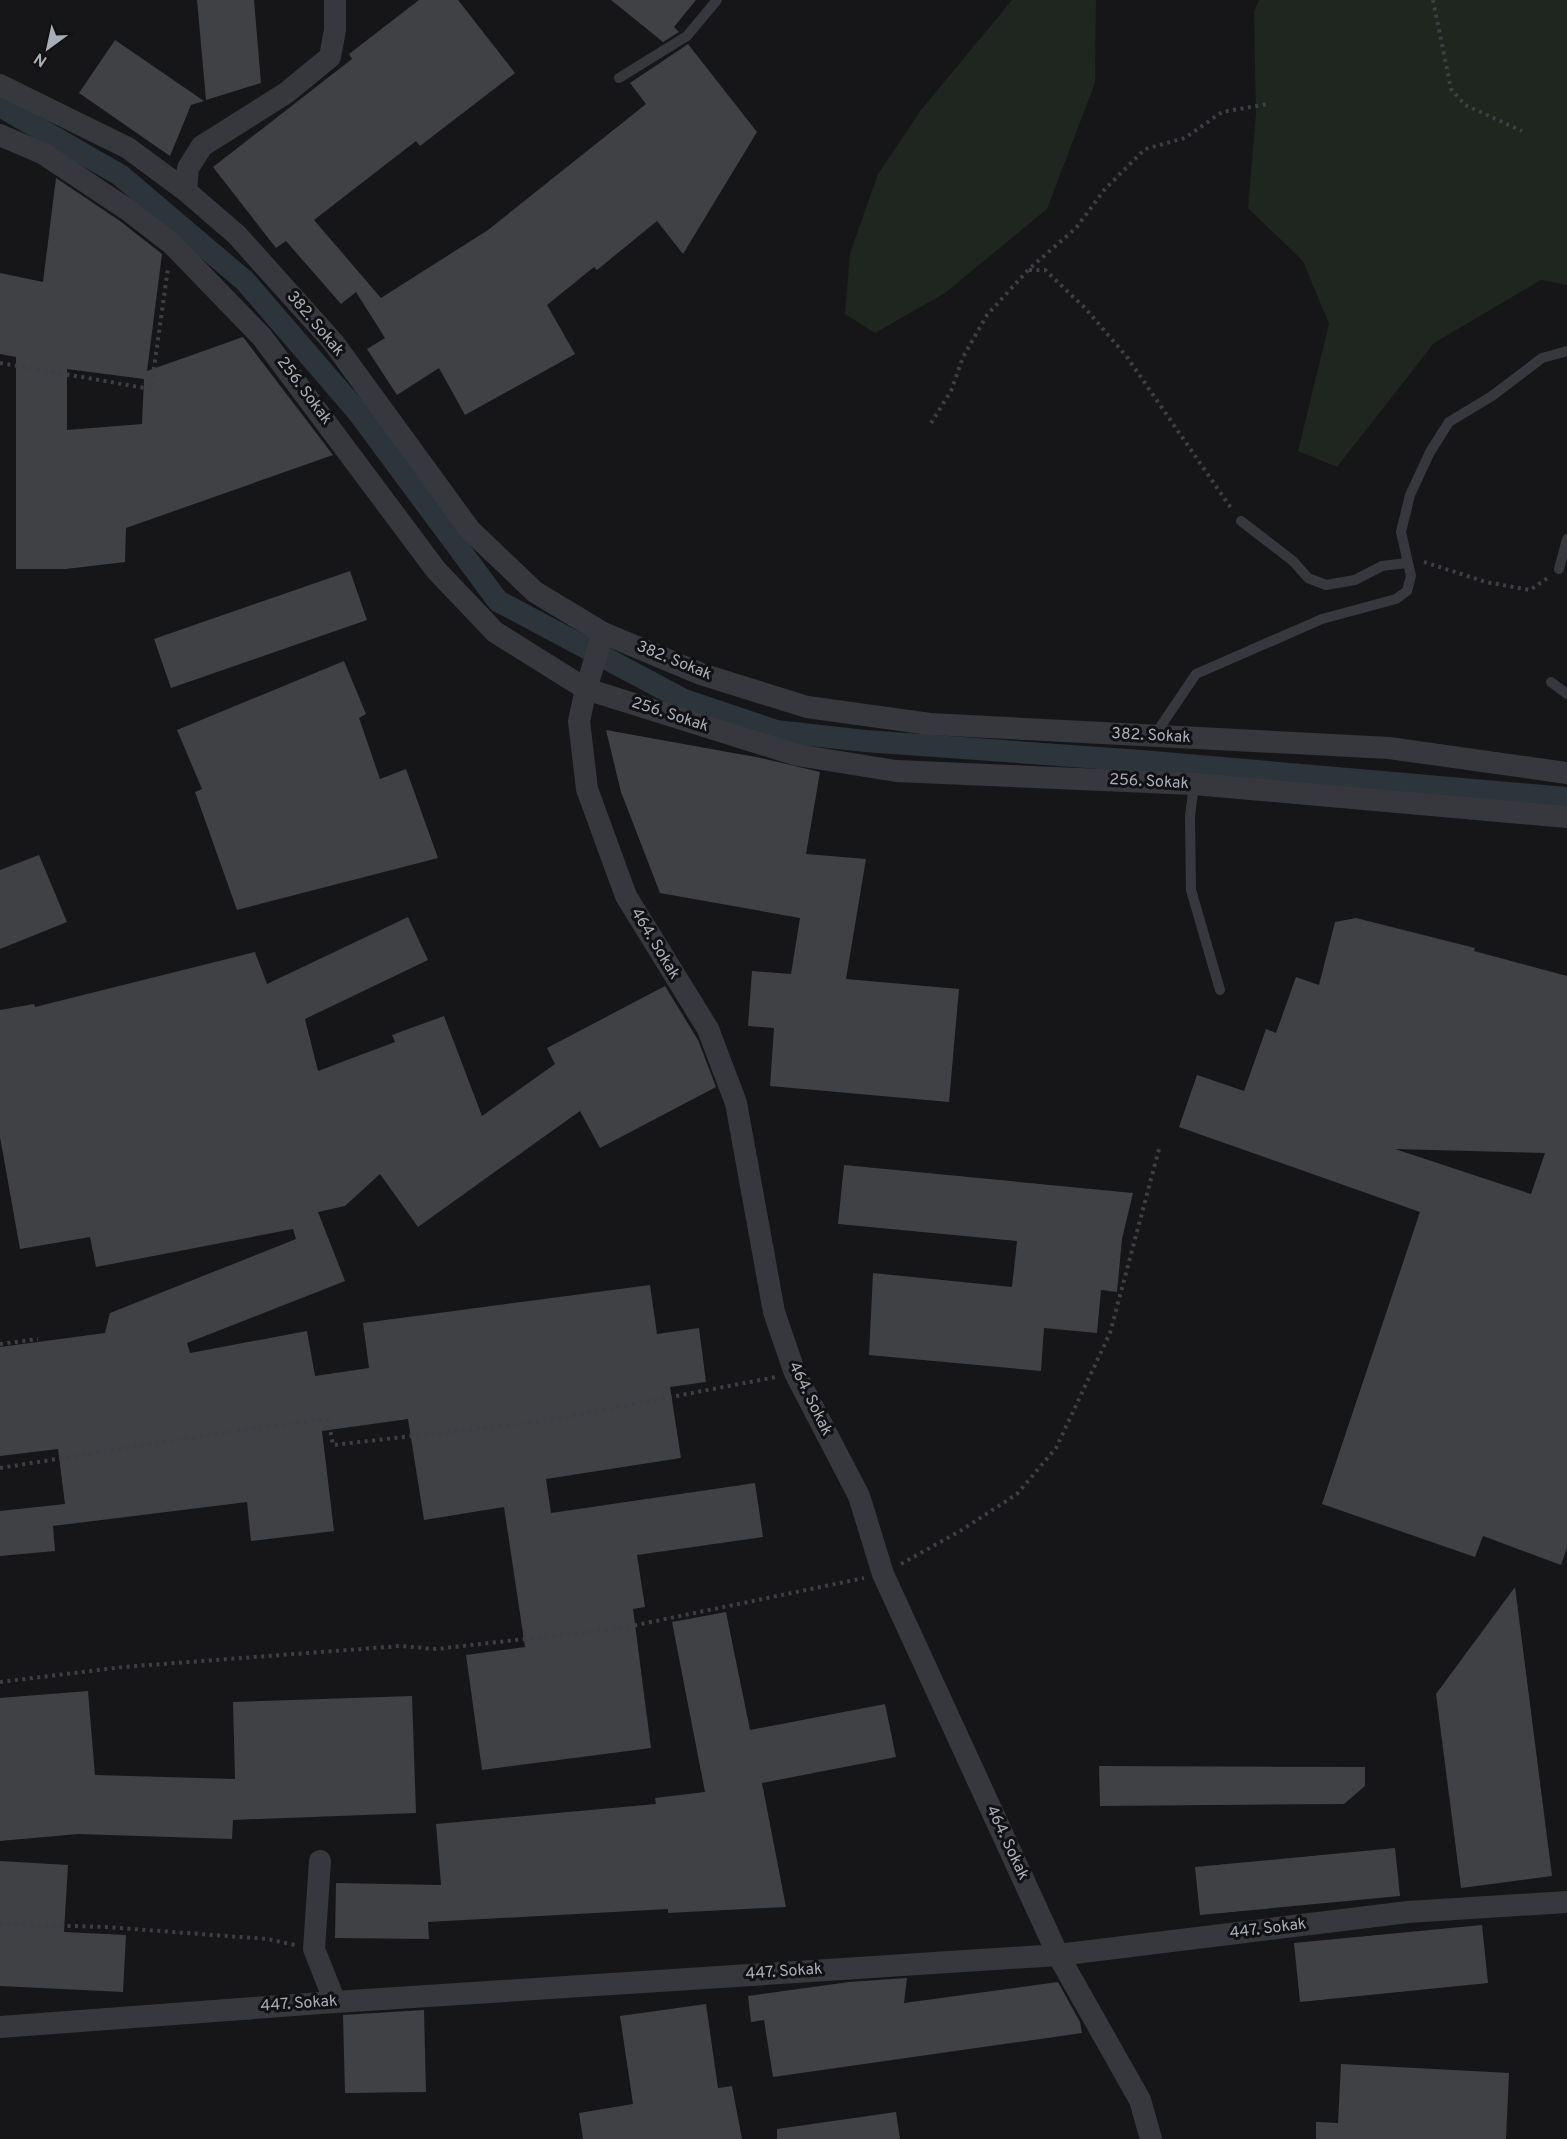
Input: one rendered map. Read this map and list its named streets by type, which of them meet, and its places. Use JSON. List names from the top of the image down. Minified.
{"streets":{"street":["382. Sokak","256. Sokak","464. Sokak","447. Sokak"]},"crossings":[["382. Sokak","464. Sokak"],["256. Sokak","464. Sokak"],["464. Sokak","447. Sokak"]],"north":"bottom left"}
